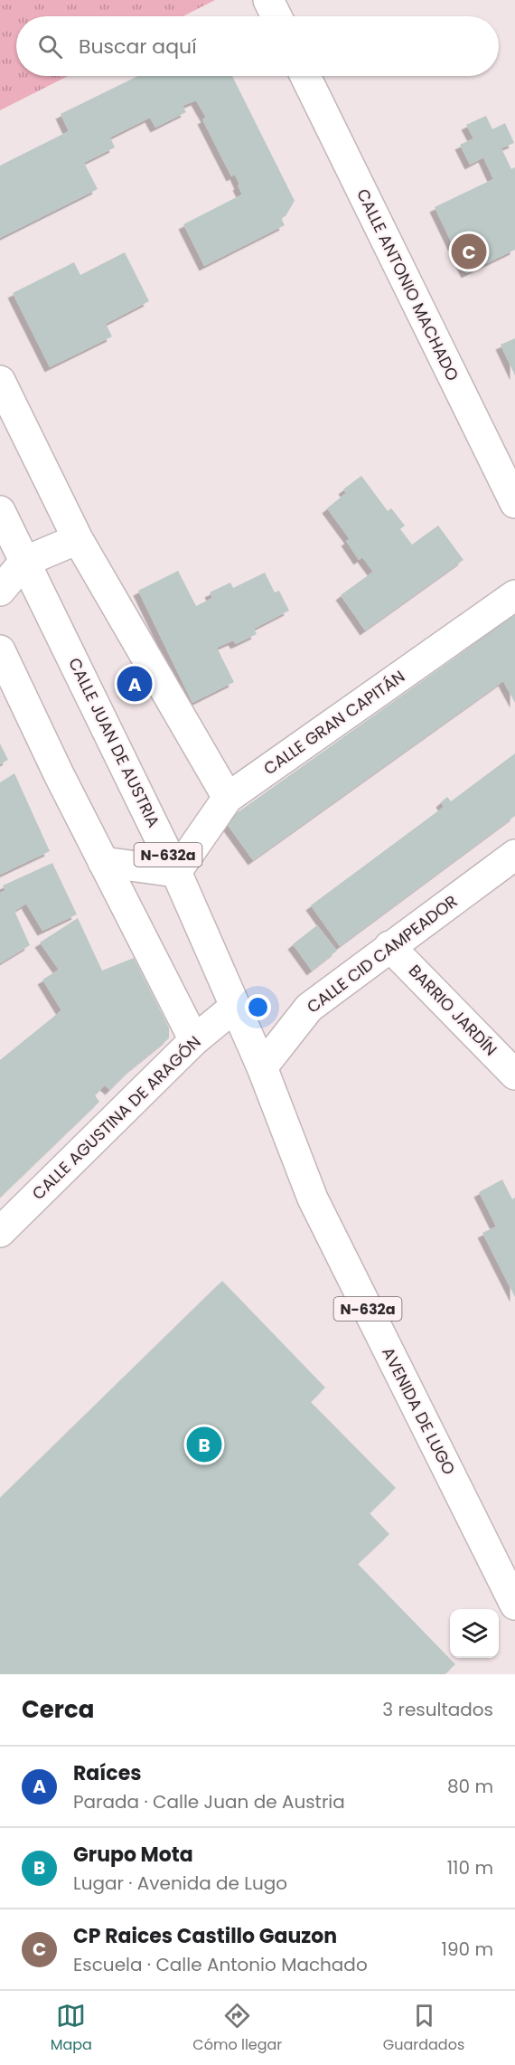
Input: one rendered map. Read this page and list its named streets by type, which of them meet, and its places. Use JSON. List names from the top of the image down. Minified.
{"streets":{"street":["CALLE ANTONIO MACHADO","CALLE GRAN CAPITÁN","CALLE JUAN DE AUSTRIA","N-632a","CALLE CID CAMPEADOR","BARRIO JARDÍN","CALLE AGUSTINA DE ARAGÓN","AVENIDA DE LUGO"]},"crossings":[["CALLE GRAN CAPITÁN","CALLE JUAN DE AUSTRIA"],["CALLE JUAN DE AUSTRIA","CALLE AGUSTINA DE ARAGÓN"],["CALLE JUAN DE AUSTRIA","AVENIDA DE LUGO"],["CALLE CID CAMPEADOR","BARRIO JARDÍN"],["CALLE CID CAMPEADOR","AVENIDA DE LUGO"],["CALLE AGUSTINA DE ARAGÓN","AVENIDA DE LUGO"]],"page":{"search":"Buscar aquí","pins":["C","A","B"],"heading":["Cerca","3 resultados"],"list":[{"mark":"A","name":"Raíces","note":"Parada · Calle Juan de Austria","value":"80 m"},{"mark":"B","name":"Grupo Mota","note":"Lugar · Avenida de Lugo","value":"110 m"},{"mark":"C","name":"CP Raices Castillo Gauzon","note":"Escuela · Calle Antonio Machado","value":"190 m"}],"nav":["Mapa","Cómo llegar","Guardados"]}}
